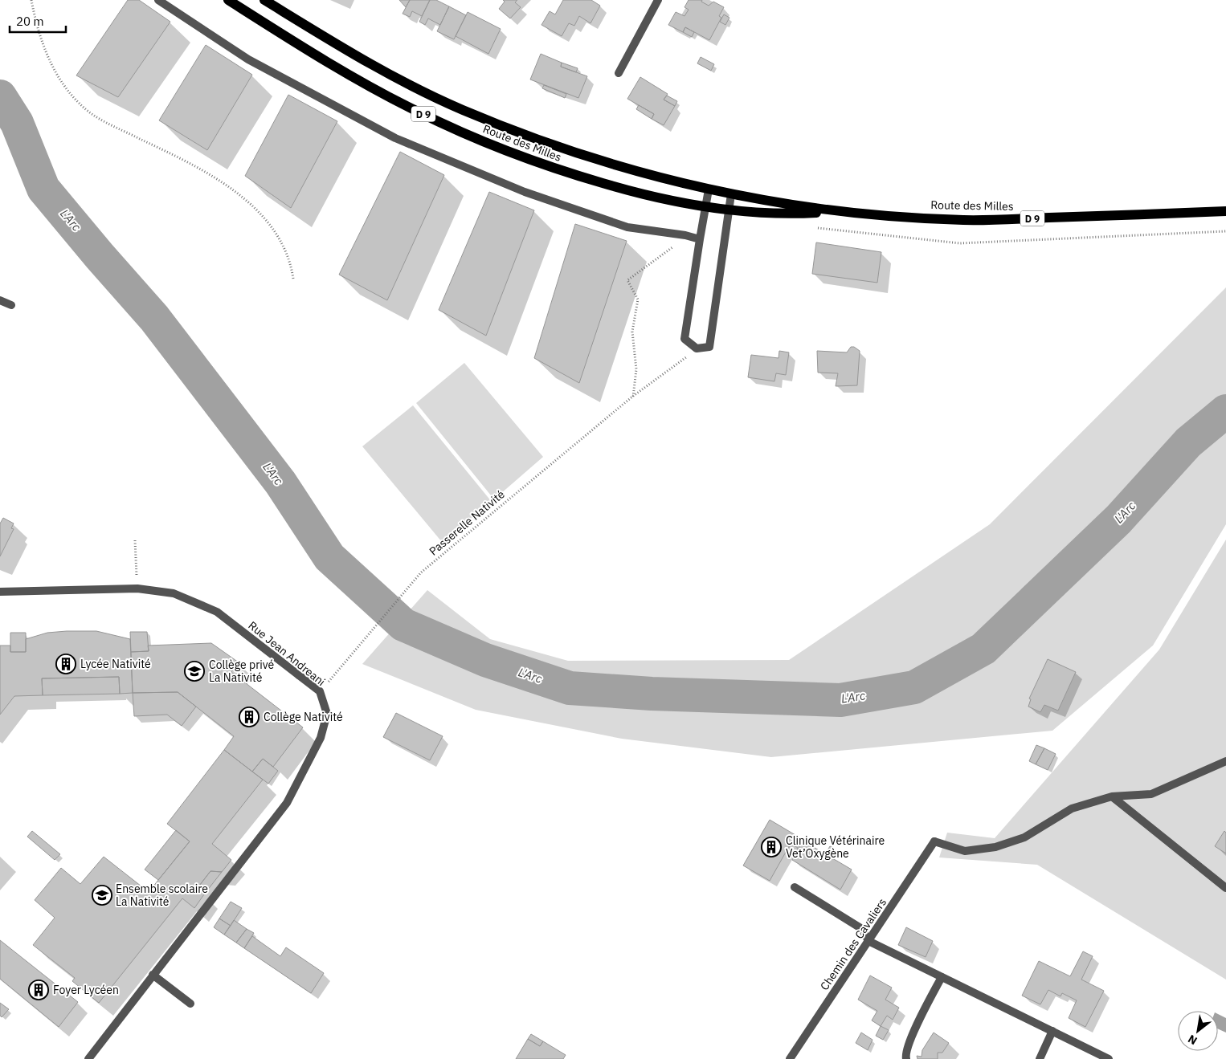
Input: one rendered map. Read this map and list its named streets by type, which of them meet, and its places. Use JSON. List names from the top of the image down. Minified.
{"streets":{"main road":["D 9","Route des Milles"],"street":["Rue Jean Andreani","Chemin des Cavaliers"],"path":["Passerelle Nativité"]},"water":["L'Arc"],"places":{"building":["Lycée Nativité","Collège Nativité","Clinique Vétérinaire Vet’Oxygène","Foyer Lycéen"],"school or university":["Collège privé La Nativité","Ensemble scolaire La Nativité"]},"scale_bar":"20 m","north":"bottom left"}
